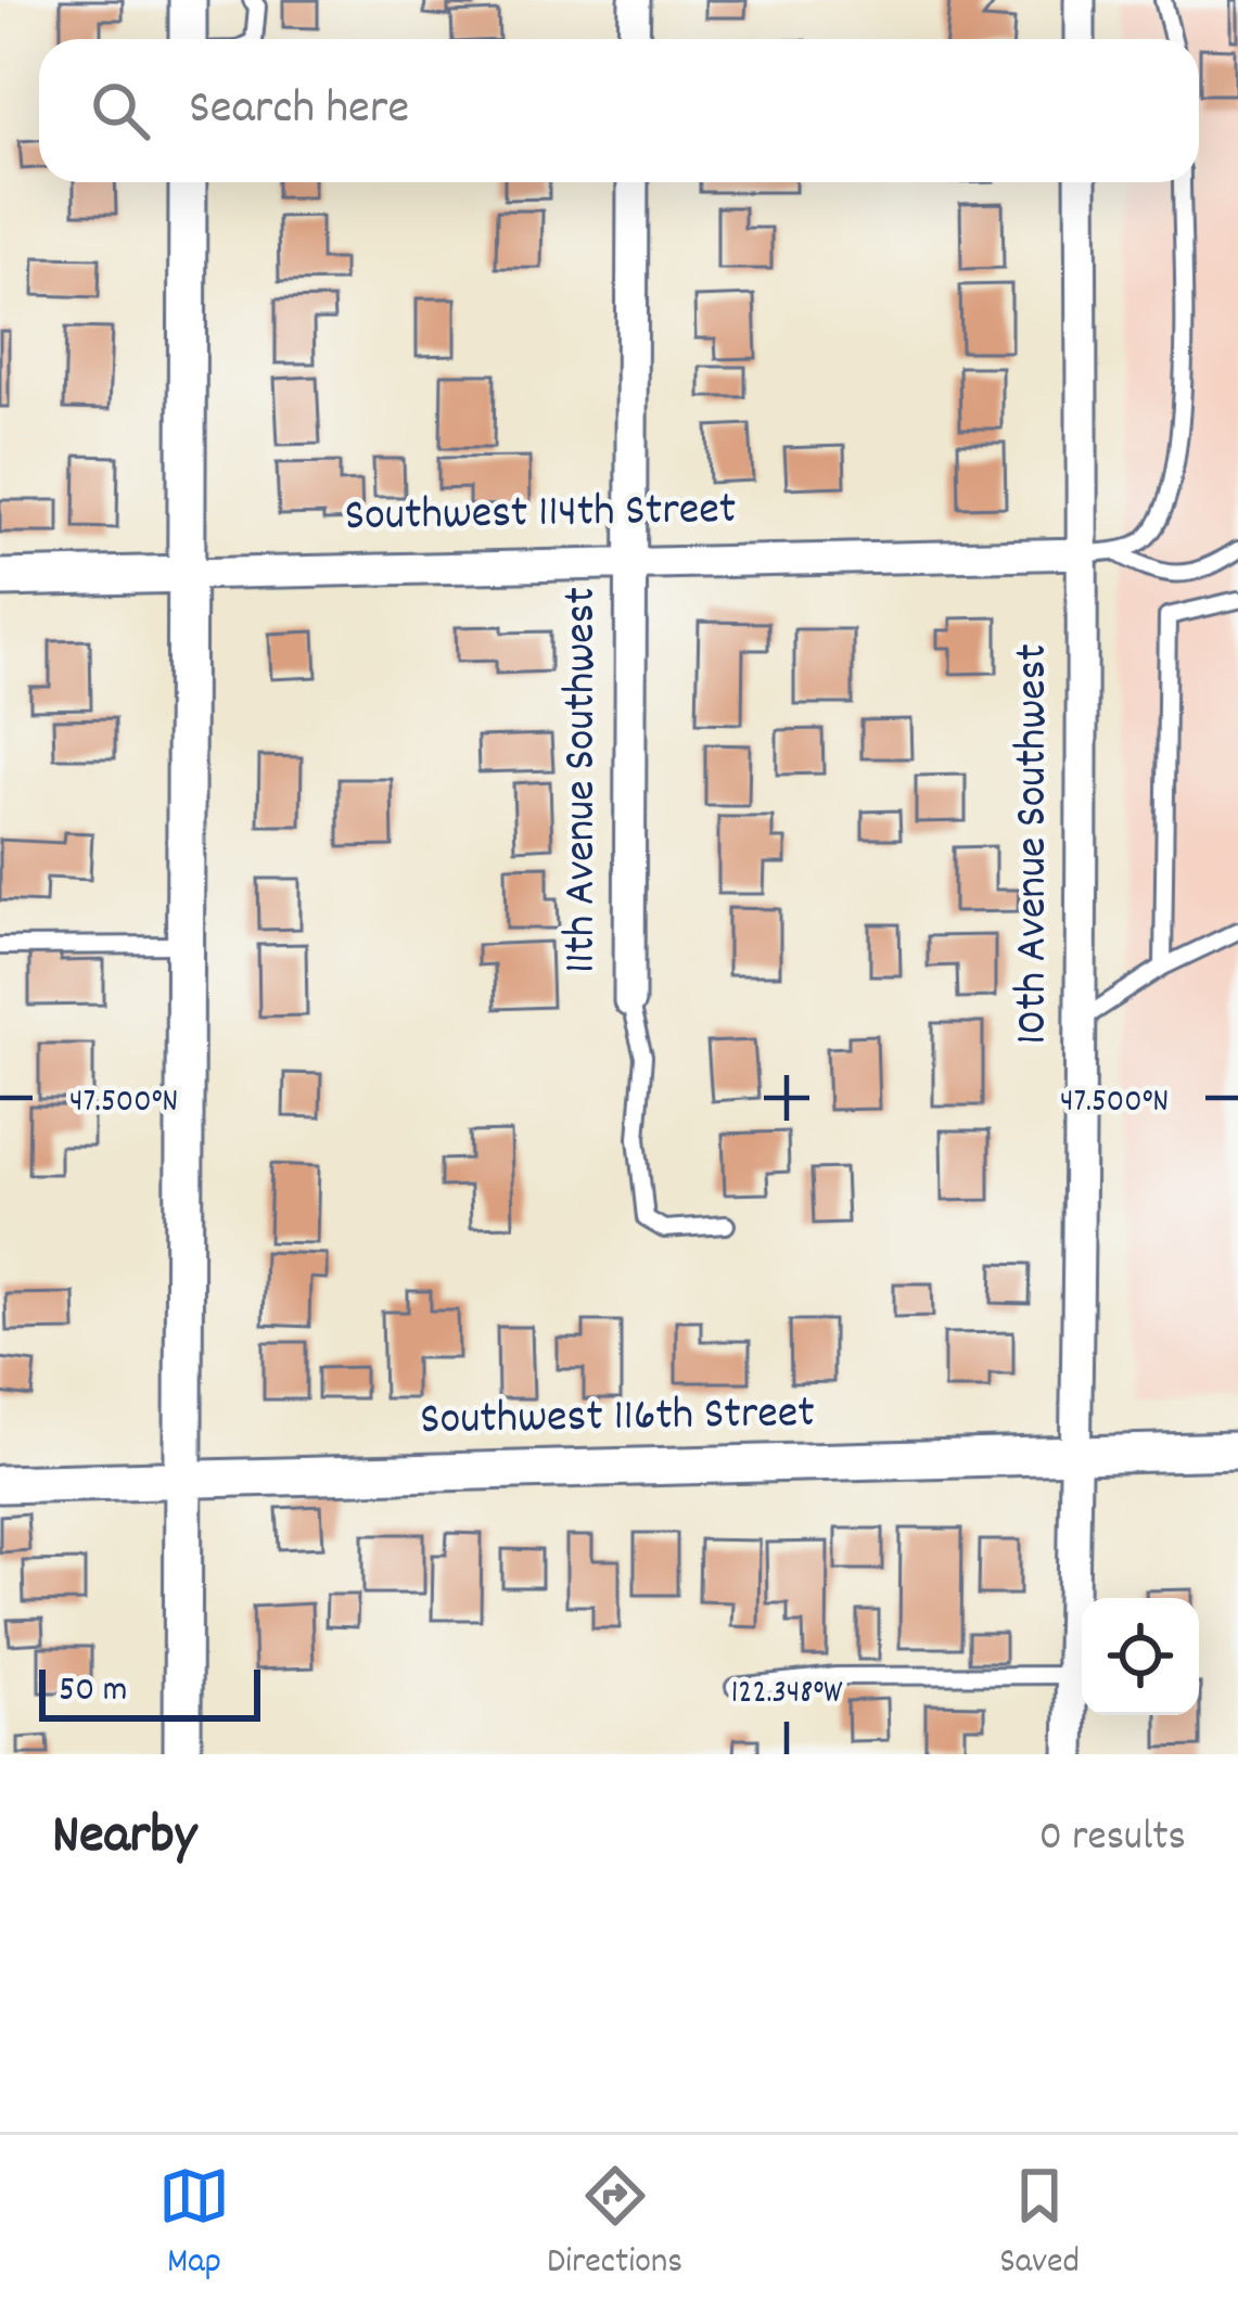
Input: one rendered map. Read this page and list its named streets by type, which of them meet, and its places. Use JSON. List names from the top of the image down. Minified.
{"streets":{"street":["Southwest 114th Street","11th Avenue Southwest","10th Avenue Southwest","Southwest 116th Street"]},"crossings":[["Southwest 114th Street","11th Avenue Southwest"],["Southwest 114th Street","10th Avenue Southwest"],["10th Avenue Southwest","Southwest 116th Street"]],"scale_bar":"50 m","page":{"search":"Search here","scale":"50 m","heading":["Nearby","0 results"],"nav":["Map","Directions","Saved"]},"coordinates":["47.500°N","122.348°W"]}
